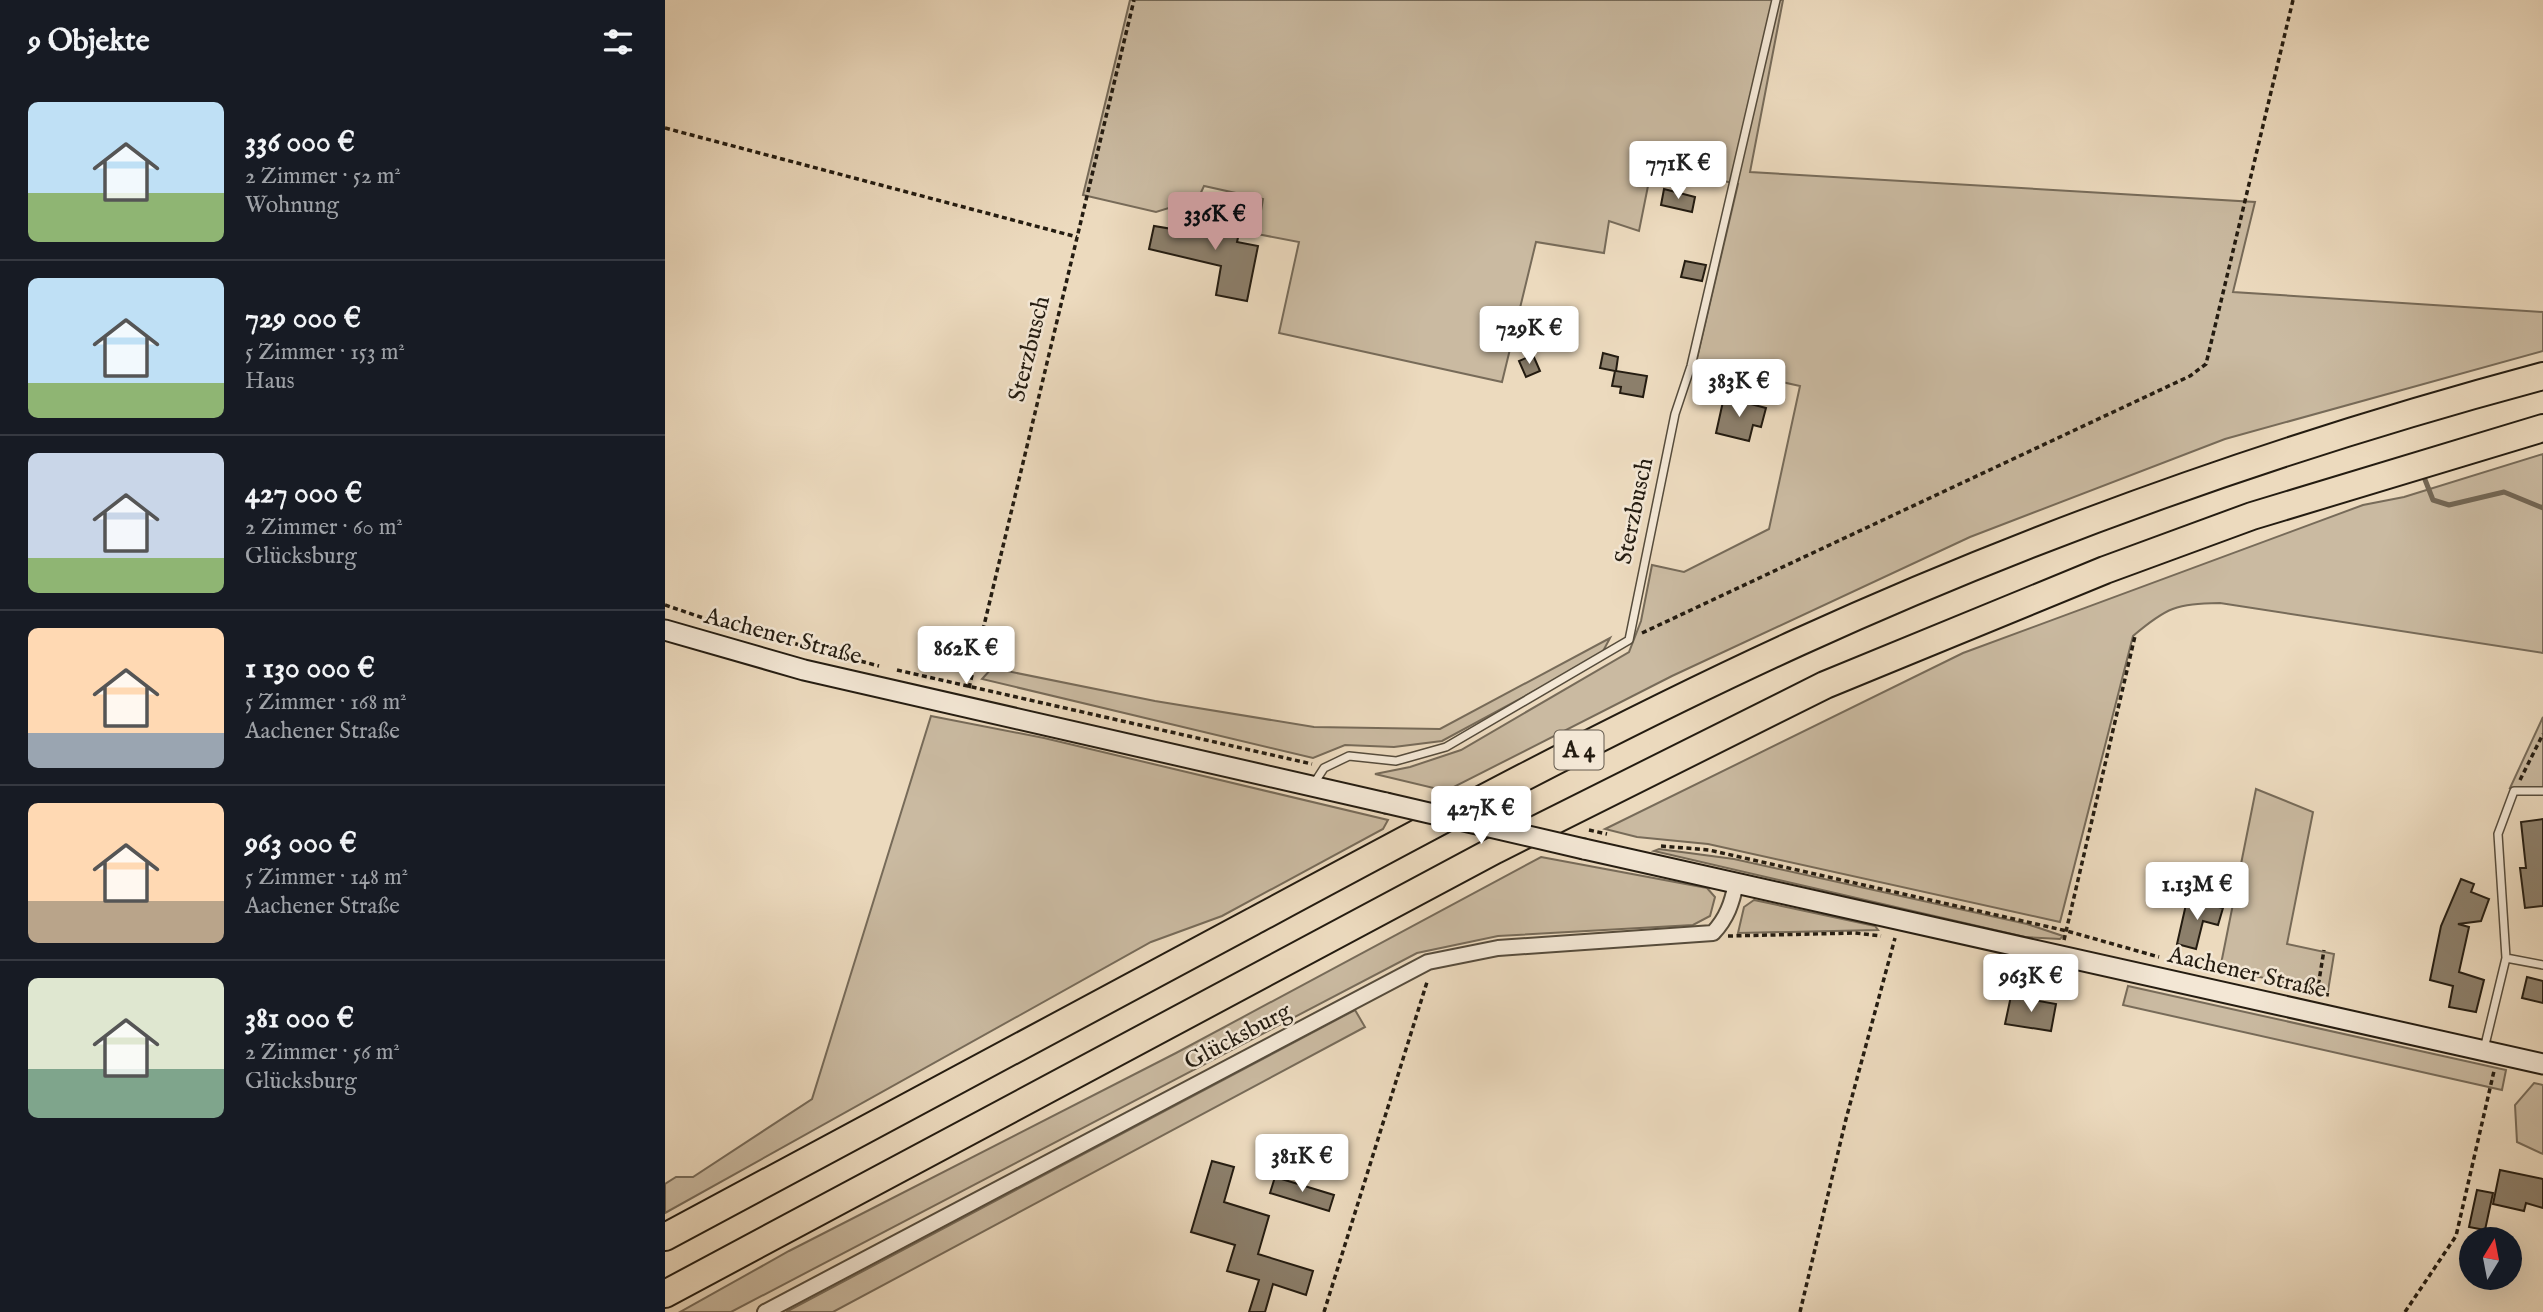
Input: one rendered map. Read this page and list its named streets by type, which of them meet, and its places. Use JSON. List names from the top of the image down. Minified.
{"streets":{"highway":["A 4"],"main road":["Aachener Straße"],"street":["Glücksburg"],"lane":["Sterzbusch"]},"crossings":[["Sterzbusch","Aachener Straße"]],"north":"top","page":{"heading":"9 Objekte","list":[{"name":"336 000 €","note":"2 Zimmer · 52 m² · Wohnung"},{"name":"729 000 €","note":"5 Zimmer · 153 m² · Haus"},{"name":"427 000 €","note":"2 Zimmer · 60 m² · Glücksburg"},{"name":"1 130 000 €","note":"5 Zimmer · 168 m² · Aachener Straße"},{"name":"963 000 €","note":"5 Zimmer · 148 m² · Aachener Straße"},{"name":"381 000 €","note":"2 Zimmer · 56 m² · Glücksburg"}],"price":["771K €","336K €","729K €","383K €","862K €","427K €","1.13M €","963K €","381K €"]}}
